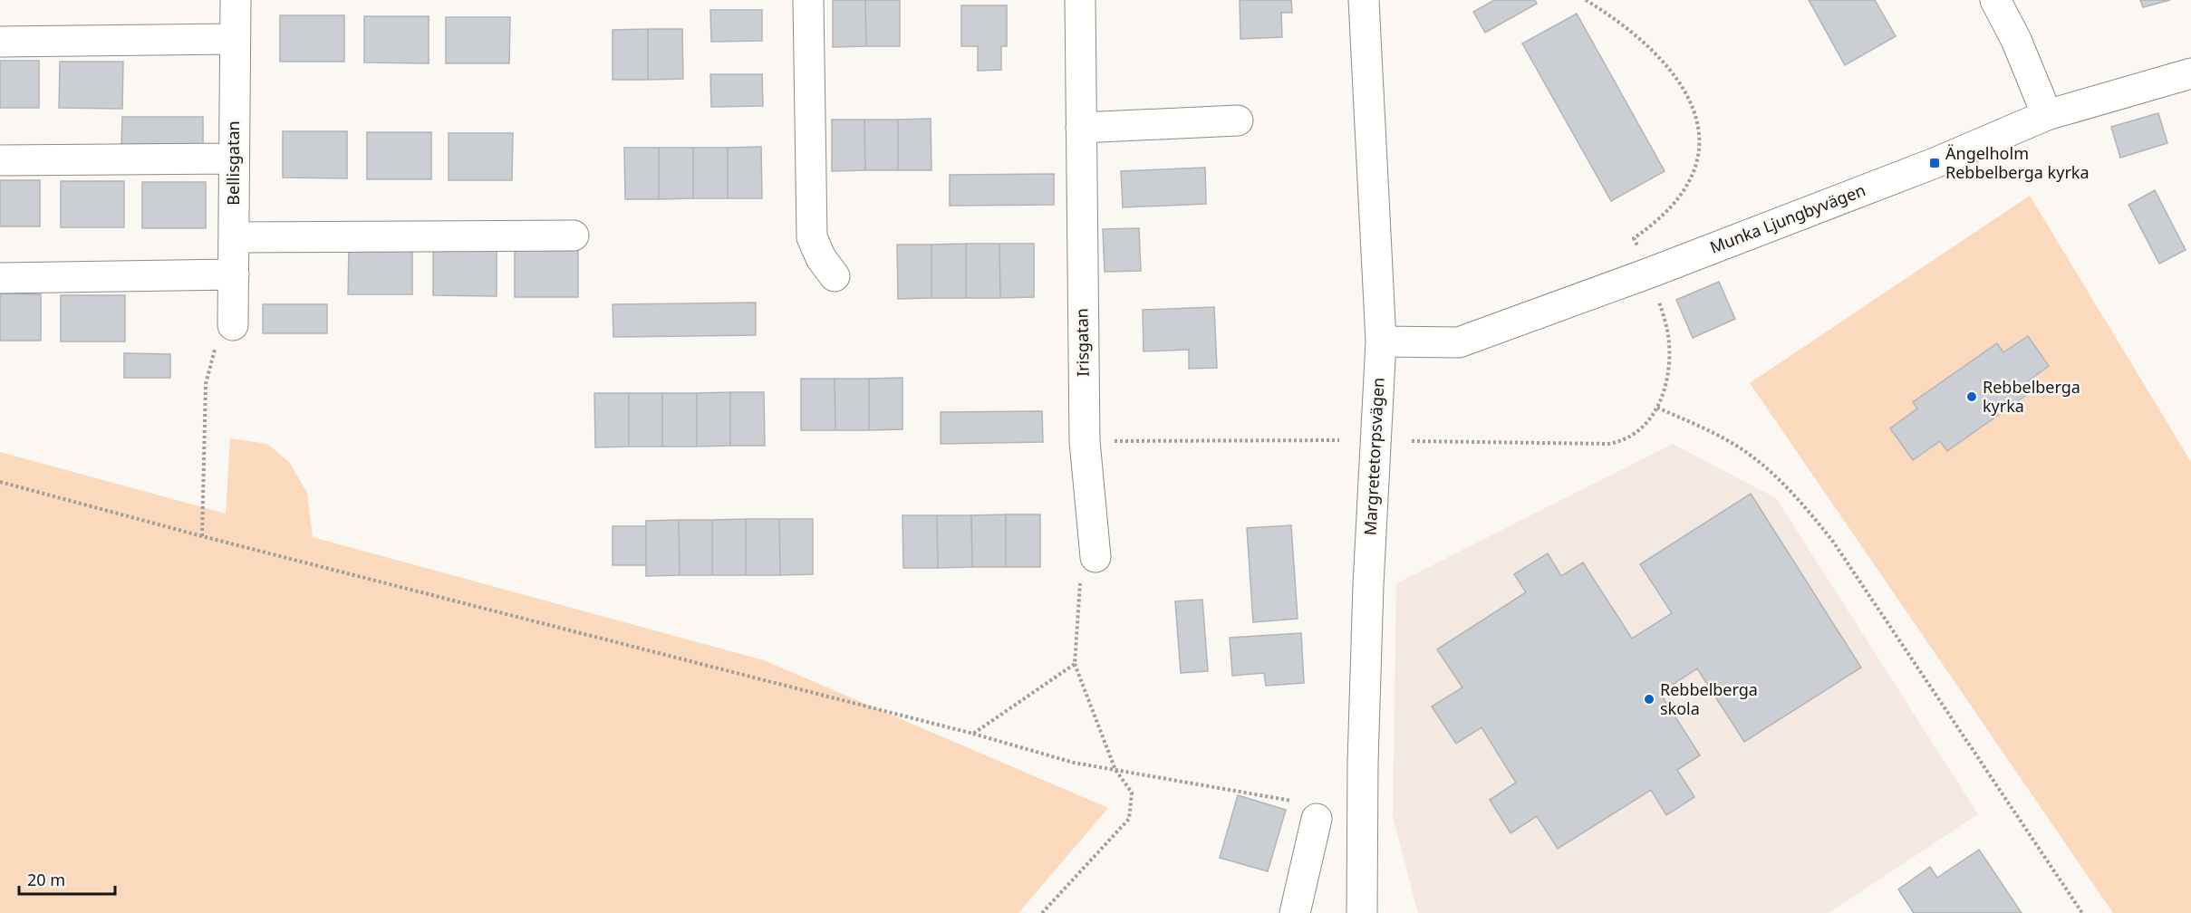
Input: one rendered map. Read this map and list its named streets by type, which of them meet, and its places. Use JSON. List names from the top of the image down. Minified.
{"streets":{"street":["Bellisgatan","Munka Ljungbyvägen","Irisgatan","Margretetorpsvägen"]},"crossings":[["Munka Ljungbyvägen","Margretetorpsvägen"]],"places":{"transit":["Ängelholm Rebbelberga kyrka"],"other":["Rebbelberga kyrka","Rebbelberga skola"]},"scale_bar":"20 m"}
